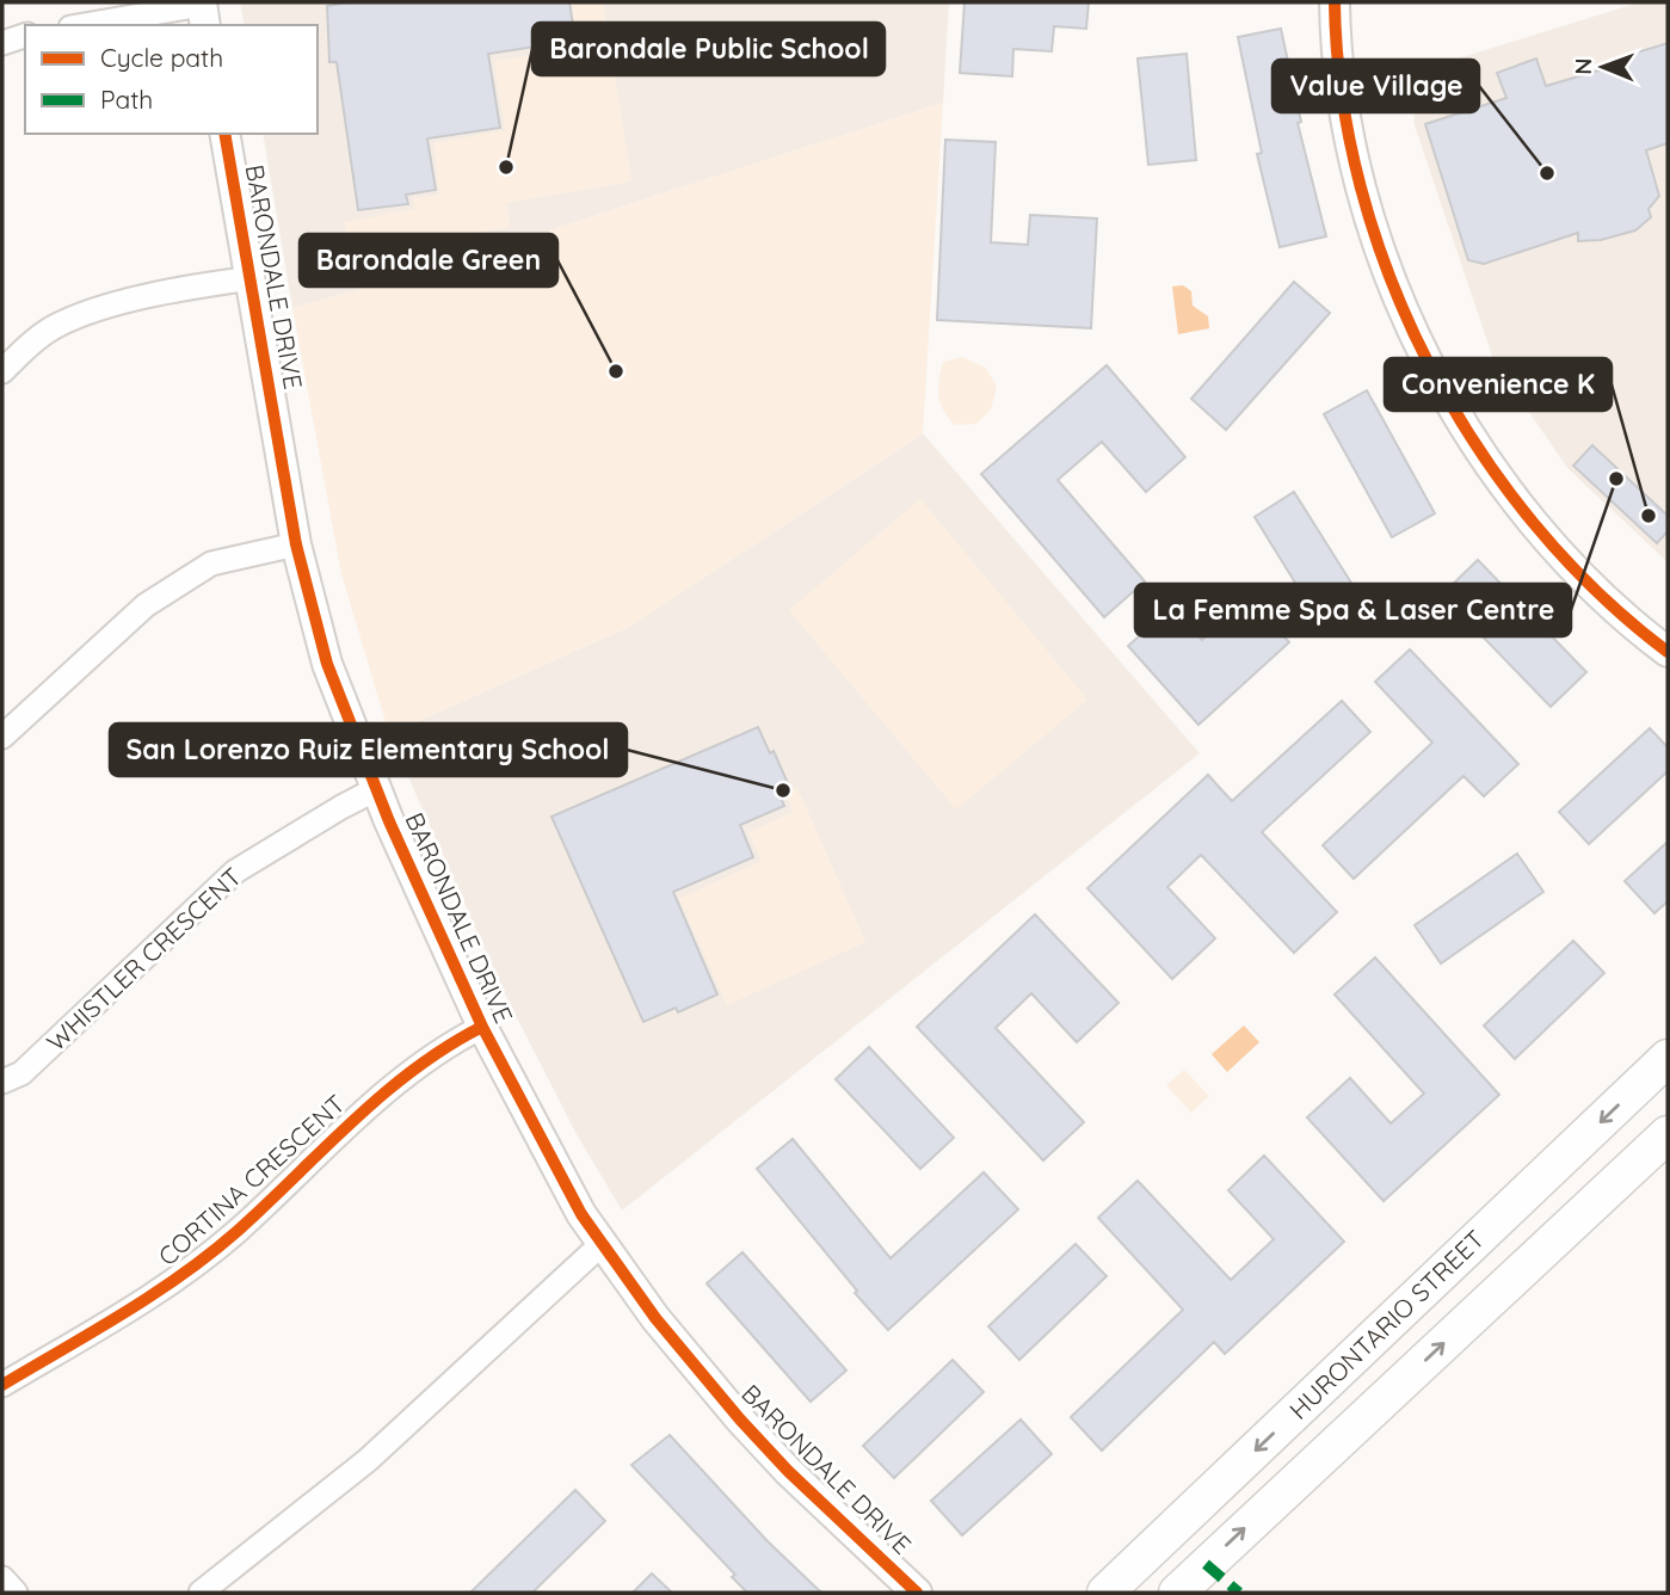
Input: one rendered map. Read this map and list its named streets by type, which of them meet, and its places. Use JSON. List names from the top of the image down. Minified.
{"streets":{"main road":["HURONTARIO STREET"],"street":["BARONDALE DRIVE","WHISTLER CRESCENT","CORTINA CRESCENT"]},"crossings":[["BARONDALE DRIVE","WHISTLER CRESCENT"],["BARONDALE DRIVE","CORTINA CRESCENT"]],"places":["Barondale Public School","Value Village","Barondale Green","La Femme Spa & Laser Centre","Convenience K","San Lorenzo Ruiz Elementary School"],"legend":["Cycle path","Path"],"north":"left"}
